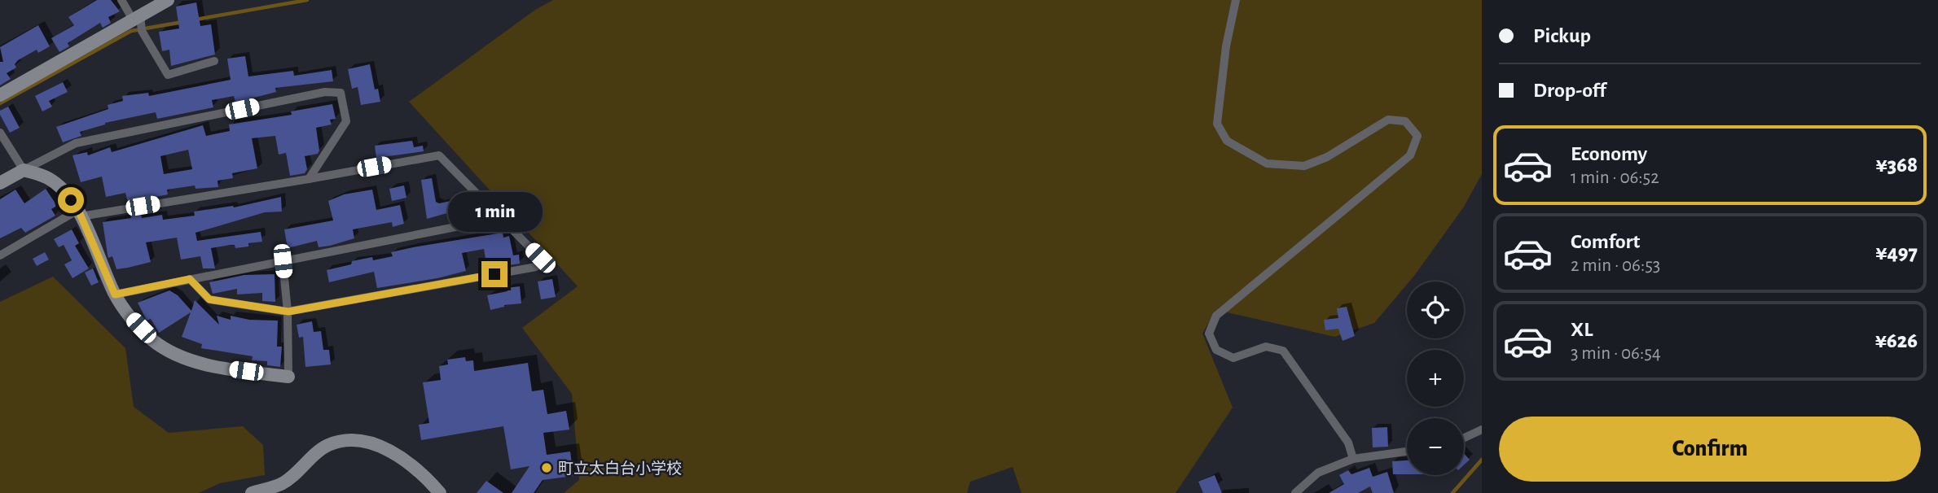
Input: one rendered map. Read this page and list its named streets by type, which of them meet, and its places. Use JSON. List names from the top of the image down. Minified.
{"places":["町立太白台小学校"],"page":{"banner":["Pickup","Drop-off"],"list":[{"name":"Economy","note":"1 min · 06:52","value":"¥368"},{"name":"Comfort","note":"2 min · 06:53","value":"¥497"},{"name":"XL","note":"3 min · 06:54","value":"¥626"}],"bubble":"1 min","map_buttons":["+","−"],"buttons":"Confirm"}}
